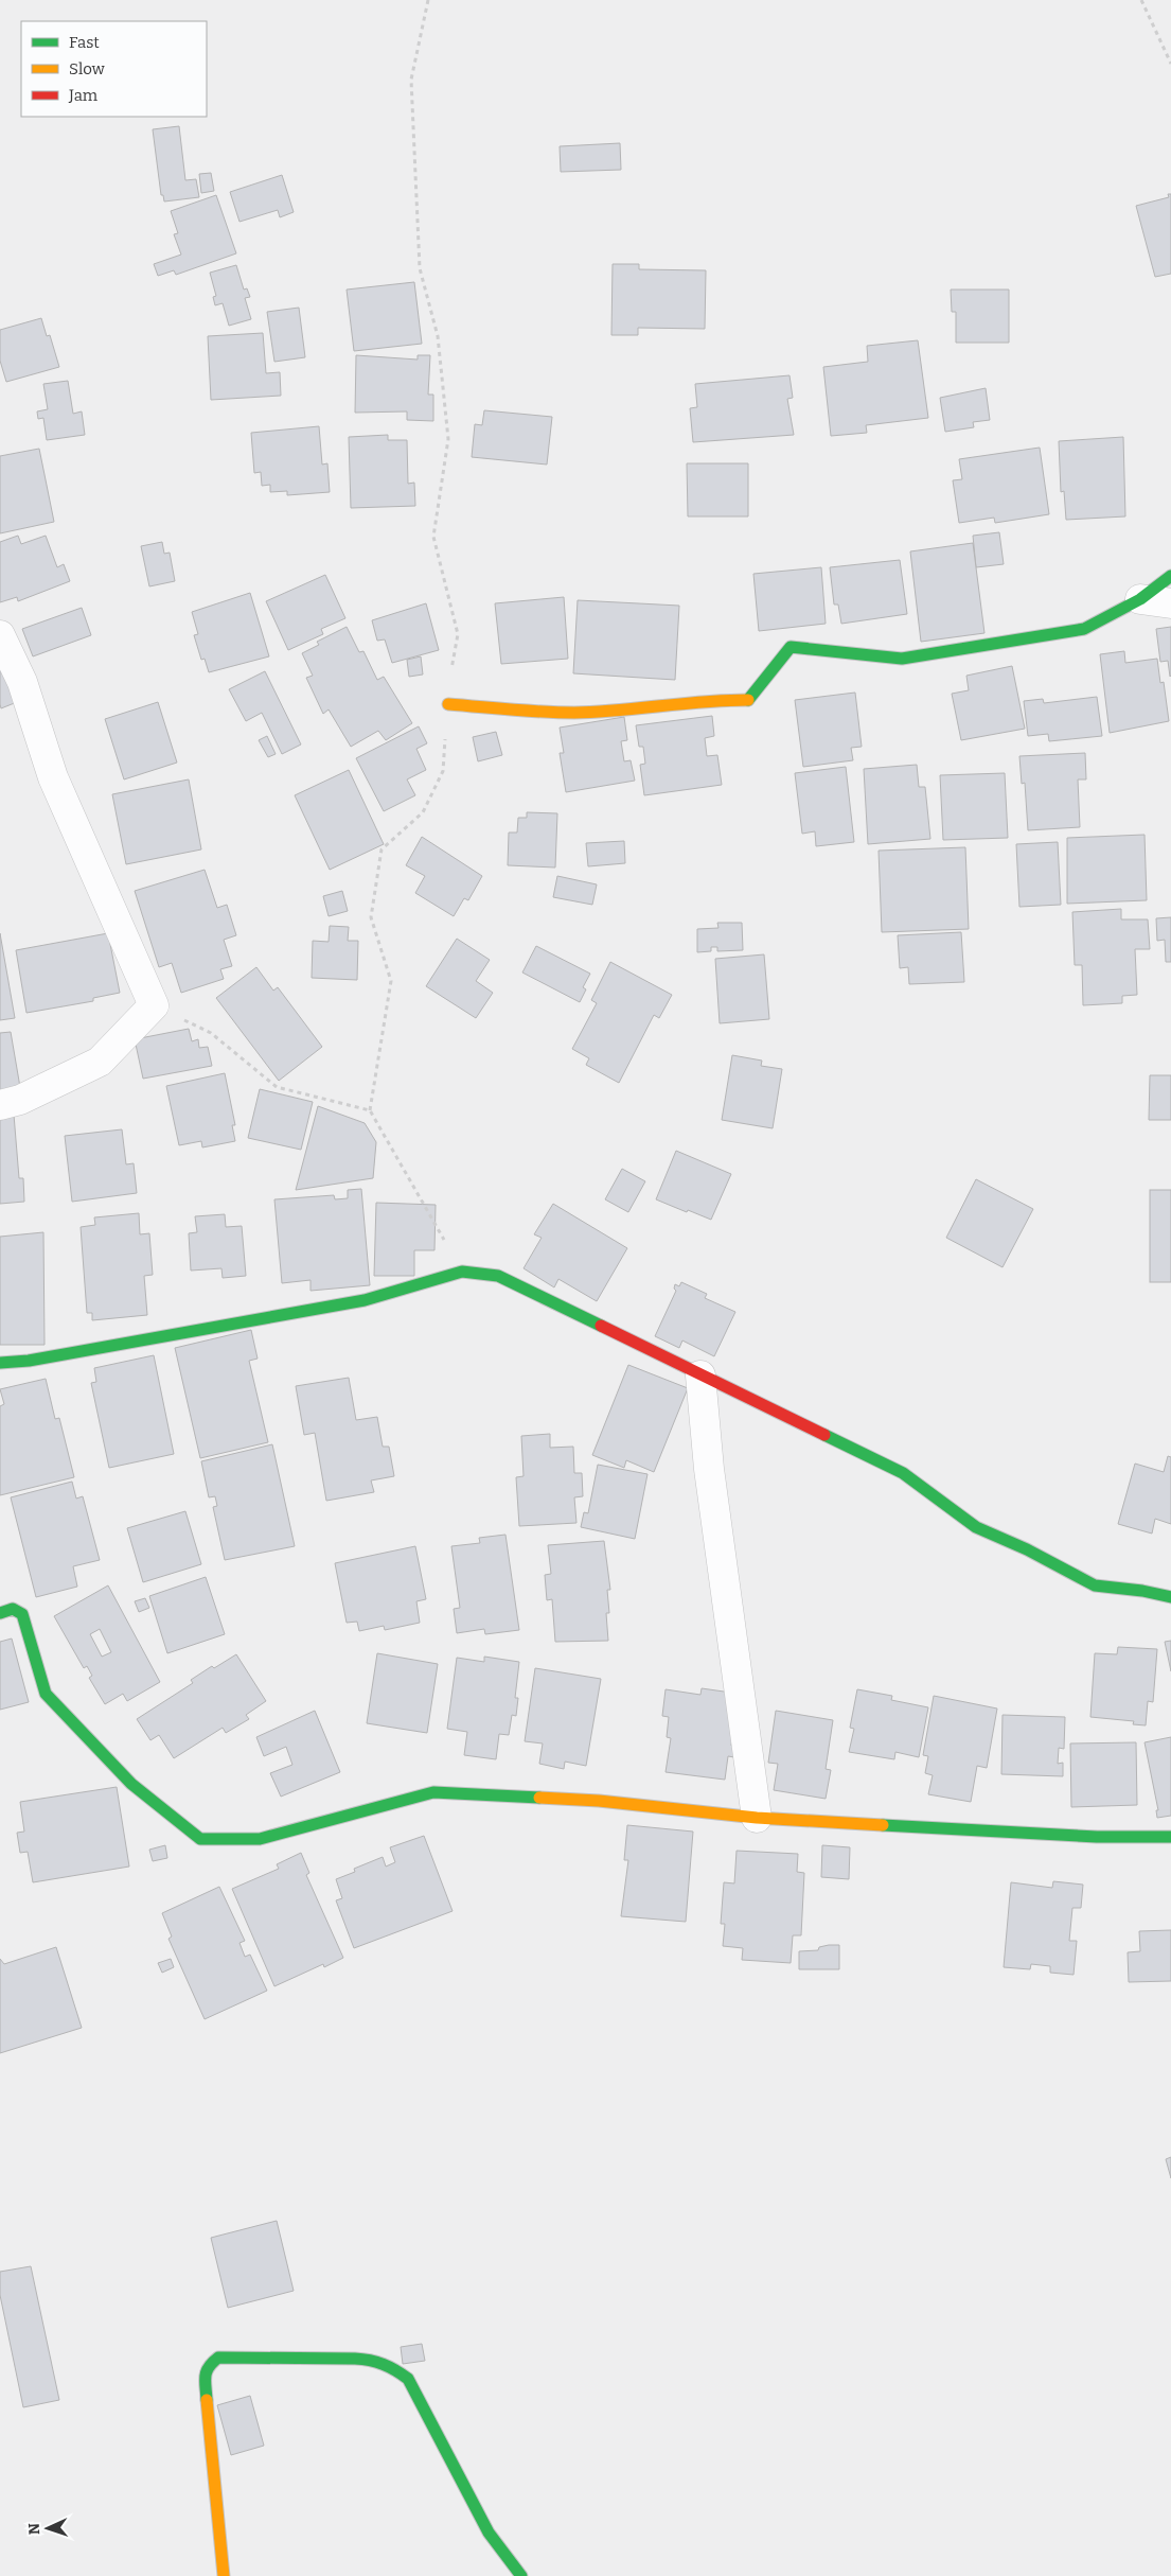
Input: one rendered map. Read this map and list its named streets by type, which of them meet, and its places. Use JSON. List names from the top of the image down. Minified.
{"legend":["Fast","Slow","Jam"],"north":"left"}
